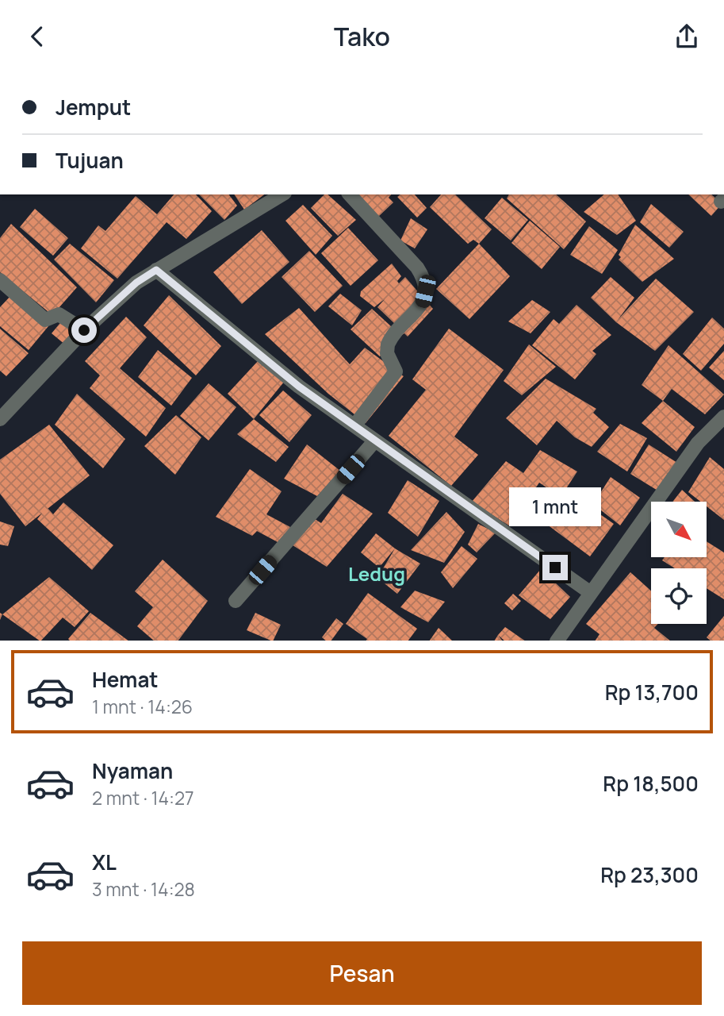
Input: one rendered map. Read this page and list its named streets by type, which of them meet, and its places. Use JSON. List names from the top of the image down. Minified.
{"districts":["Ledug"],"north":"bottom right","page":{"header":"Tako","banner":["Jemput","Tujuan"],"bubble":"1 mnt","list":[{"name":"Hemat","note":"1 mnt · 14:26","value":"Rp 13,700"},{"name":"Nyaman","note":"2 mnt · 14:27","value":"Rp 18,500"},{"name":"XL","note":"3 mnt · 14:28","value":"Rp 23,300"}],"buttons":"Pesan"}}
